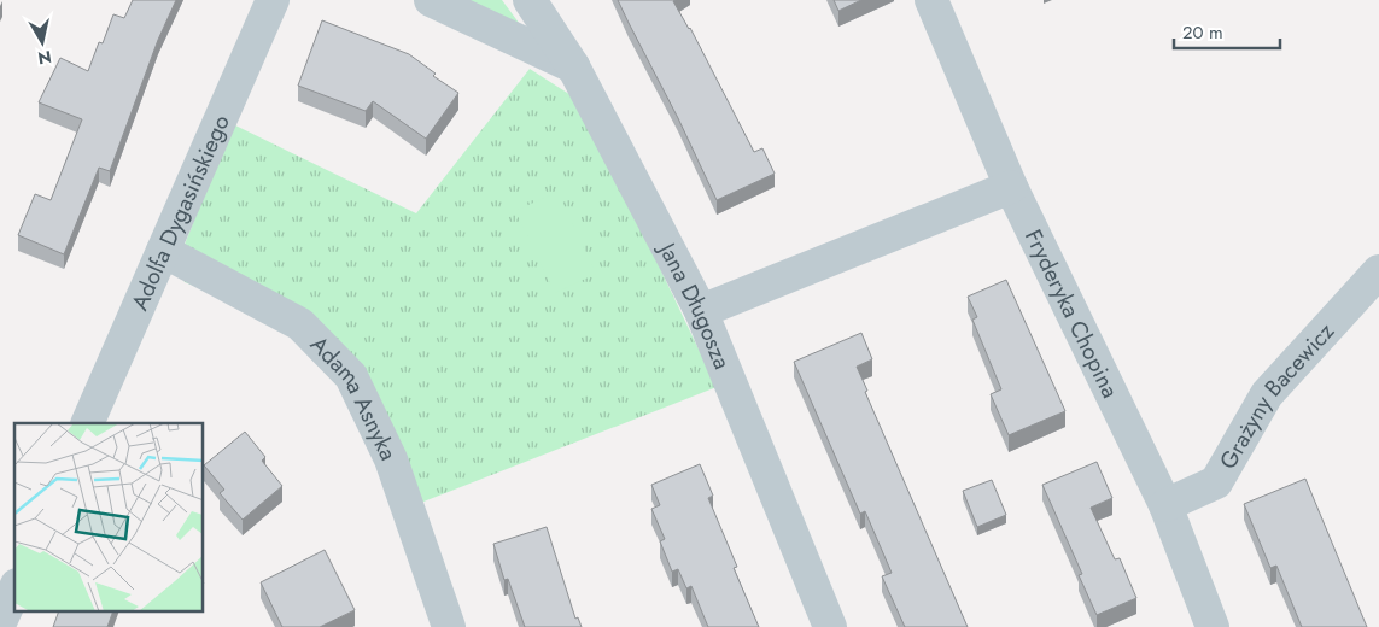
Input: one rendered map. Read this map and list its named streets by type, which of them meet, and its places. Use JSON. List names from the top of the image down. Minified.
{"streets":{"street":["Adolfa Dygasińskiego","Jana Długosza","Fryderyka Chopina","Grażyny Bacewicz","Adama Asnyka"]},"crossings":[["Adolfa Dygasińskiego","Adama Asnyka"],["Fryderyka Chopina","Grażyny Bacewicz"]],"scale_bar":"20 m","north":"bottom"}
